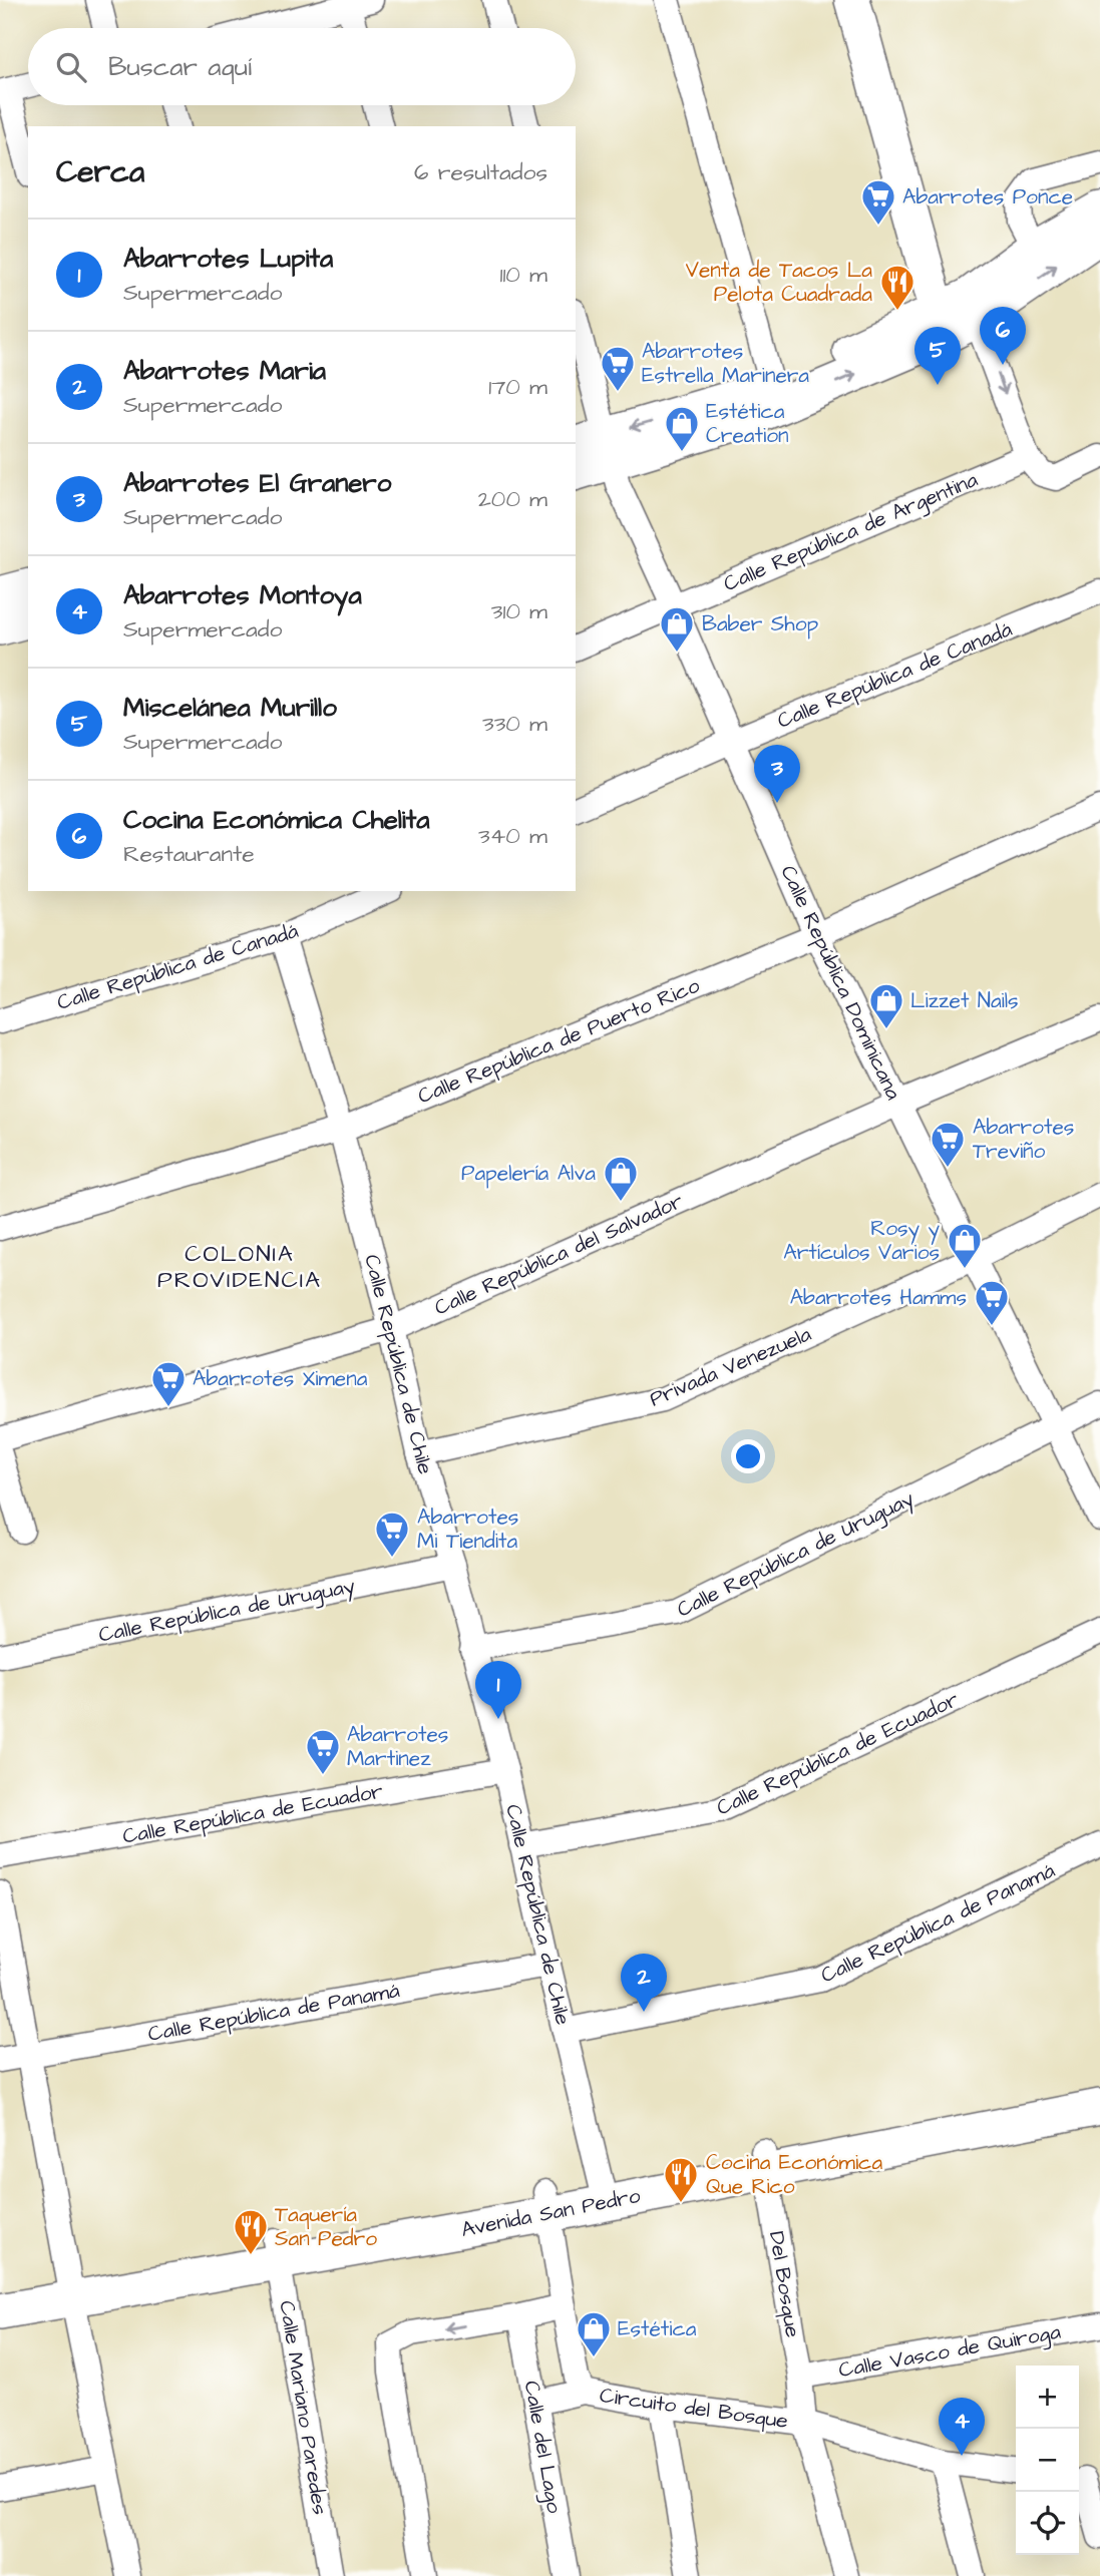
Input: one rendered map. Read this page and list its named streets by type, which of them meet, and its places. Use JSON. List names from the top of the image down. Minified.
{"streets":{"main road":["Avenida San Pedro"],"street":["Calle República de Argentina","Calle República de Canadá","Calle República Dominicana","Calle República de Puerto Rico","Calle República del Salvador","Calle República de Chile","Privada Venezuela","Calle República de Uruguay","Calle República de Ecuador","Calle República de Panamá","Del Bosque","Calle Vasco de Quiroga","Calle Mariano Paredes","Circuito del Bosque","Calle del Lago"]},"crossings":[["Calle República de Argentina","Calle República Dominicana"],["Calle República de Canadá","Calle República Dominicana"],["Calle República de Canadá","Calle República de Chile"],["Calle República Dominicana","Calle República de Puerto Rico"],["Calle República Dominicana","Calle República del Salvador"],["Calle República Dominicana","Privada Venezuela"],["Calle República Dominicana","Calle República de Uruguay"],["Calle República de Puerto Rico","Calle República de Chile"],["Calle República del Salvador","Calle República de Chile"],["Calle República de Chile","Privada Venezuela"],["Calle República de Chile","Calle República de Uruguay"],["Calle República de Chile","Calle República de Ecuador"],["Calle República de Chile","Calle República de Panamá"],["Calle República de Chile","Avenida San Pedro"],["Avenida San Pedro","Del Bosque"],["Avenida San Pedro","Calle Mariano Paredes"],["Avenida San Pedro","Circuito del Bosque"],["Del Bosque","Calle Vasco de Quiroga"],["Del Bosque","Circuito del Bosque"],["Calle Vasco de Quiroga","Circuito del Bosque"],["Circuito del Bosque","Calle del Lago"]],"districts":["COLONIA PROVIDENCIA"],"places":{"supermarket":["Abarrotes Ponce","Abarrotes Estrella Marinera","Abarrotes Treviño","Abarrotes Hamms","Abarrotes Ximena","Abarrotes Mi Tiendita","Abarrotes Martinez"],"restaurant":["Venta de Tacos La Pelota Cuadrada","Cocina Económica Que Rico","Taquería San Pedro"],"shop":["Estética Creation","Baber Shop","Lizzet Nails","Papelería Alva","Rosy y Artículos Varios","Estética"]},"page":{"search":"Buscar aquí","heading":["Cerca","6 resultados"],"list":[{"mark":"1","name":"Abarrotes Lupita","note":"Supermercado","value":"110 m"},{"mark":"2","name":"Abarrotes Maria","note":"Supermercado","value":"170 m"},{"mark":"3","name":"Abarrotes El Granero","note":"Supermercado","value":"200 m"},{"mark":"4","name":"Abarrotes Montoya","note":"Supermercado","value":"310 m"},{"mark":"5","name":"Miscelánea Murillo","note":"Supermercado","value":"330 m"},{"mark":"6","name":"Cocina Económica Chelita","note":"Restaurante","value":"340 m"}],"pins":["6","5","3","1","2","4"],"map_buttons":["+","−"]}}
